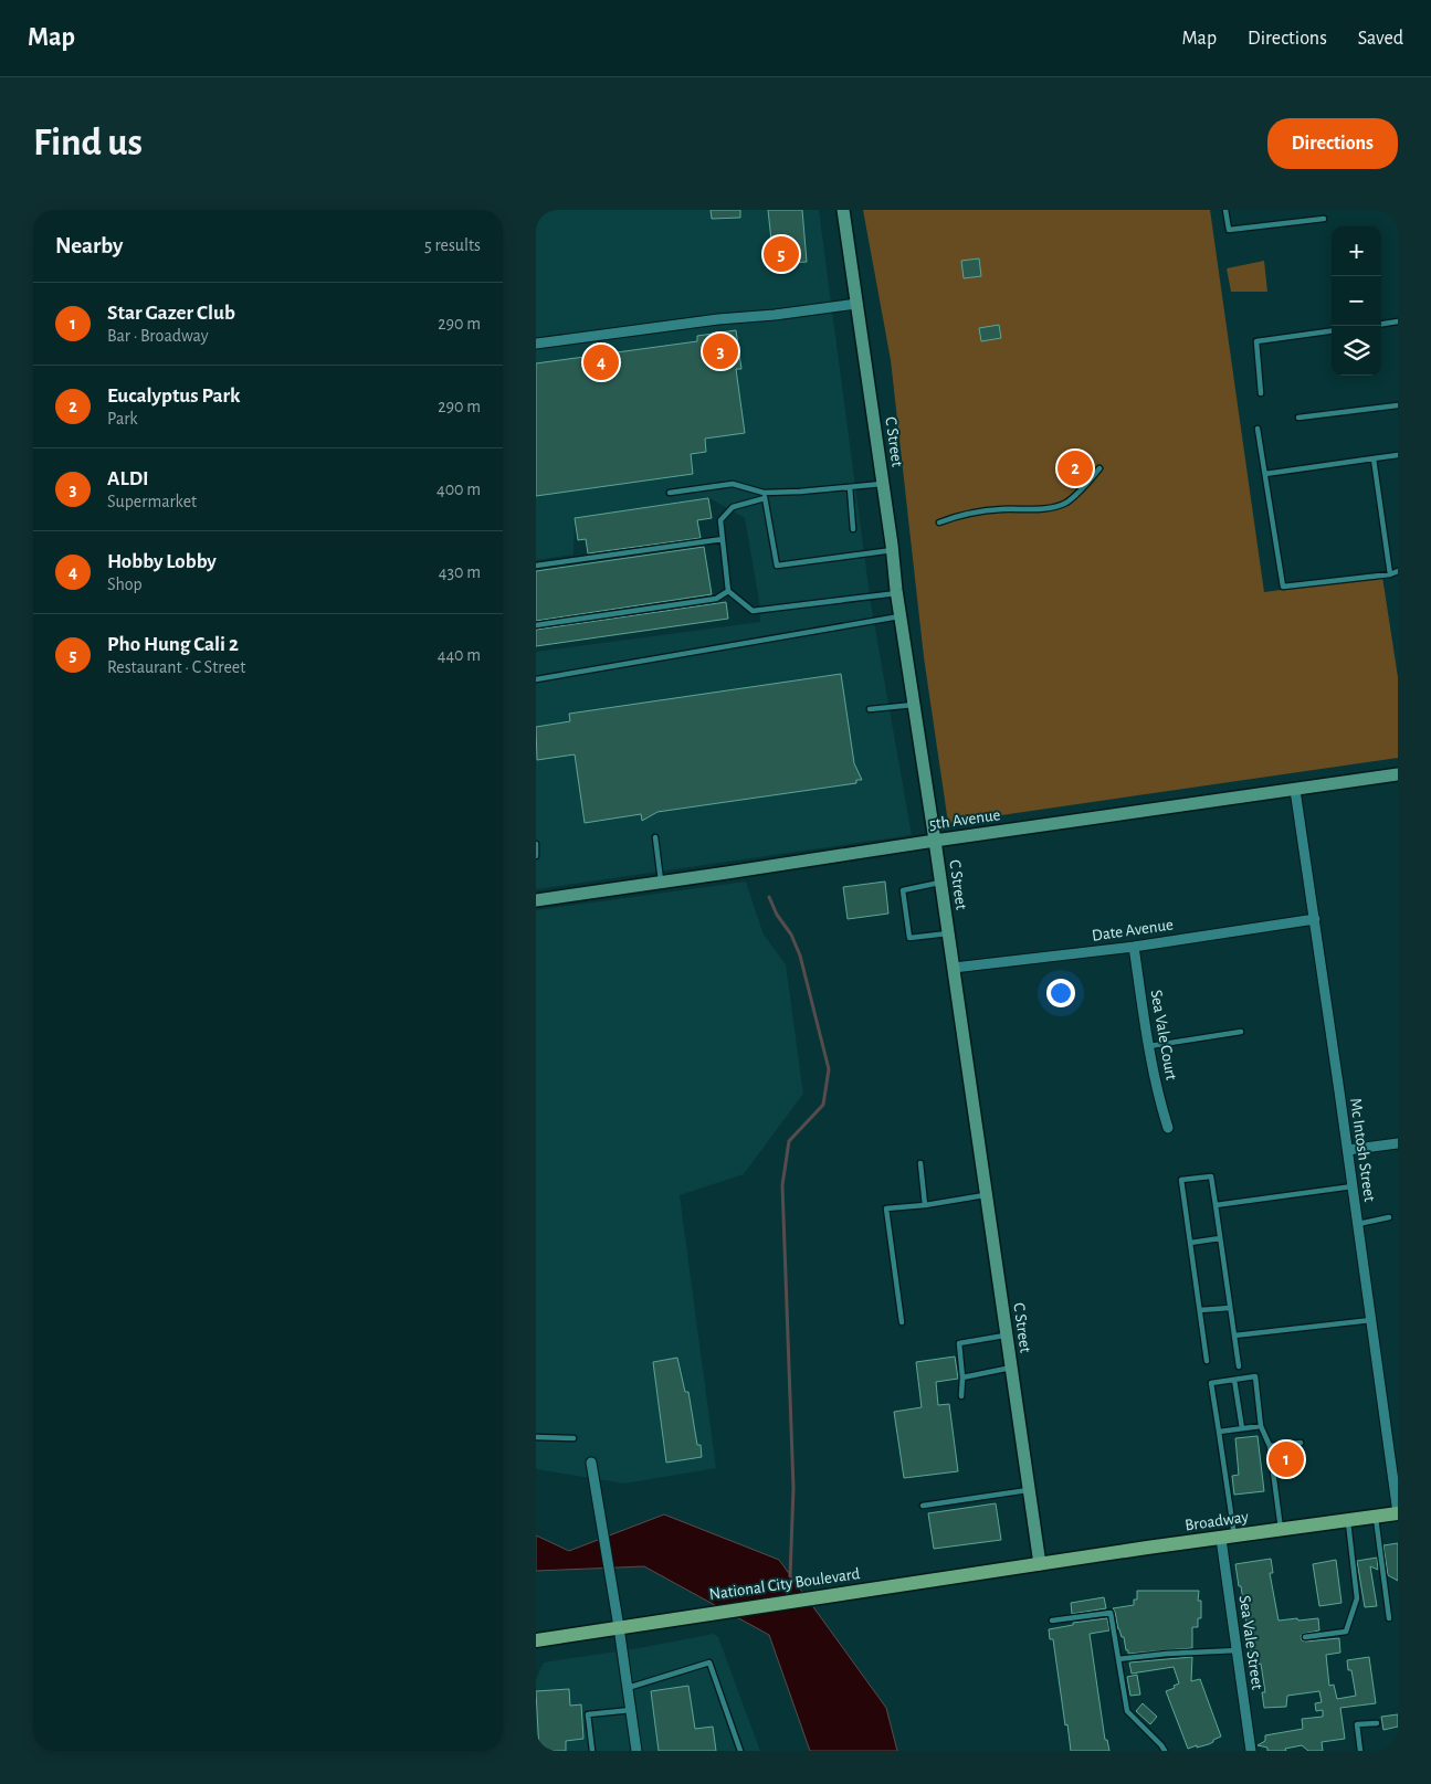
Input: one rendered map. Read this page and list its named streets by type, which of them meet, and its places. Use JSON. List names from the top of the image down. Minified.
{"streets":{"main road":["C Street","5th Avenue","Broadway","National City Boulevard"],"street":["Date Avenue","Sea Vale Court","Mc Intosh Street","Sea Vale Street"]},"crossings":[["C Street","5th Avenue"],["C Street","Date Avenue"],["C Street","Broadway"],["C Street","National City Boulevard"],["5th Avenue","Mc Intosh Street"],["Date Avenue","Sea Vale Court"],["Date Avenue","Mc Intosh Street"],["Mc Intosh Street","Broadway"],["Broadway","National City Boulevard"],["Broadway","Sea Vale Street"]],"page":{"header":"Map","nav":["Map","Directions","Saved"],"buttons":"Directions","title":"Find us","heading":["Nearby","5 results"],"map_buttons":["+","−"],"pins":["5","3","4","2","1"],"list":[{"mark":"1","name":"Star Gazer Club","note":"Bar · Broadway","value":"290 m"},{"mark":"2","name":"Eucalyptus Park","note":"Park","value":"290 m"},{"mark":"3","name":"ALDI","note":"Supermarket","value":"400 m"},{"mark":"4","name":"Hobby Lobby","note":"Shop","value":"430 m"},{"mark":"5","name":"Pho Hung Cali 2","note":"Restaurant · C Street","value":"440 m"}]}}
